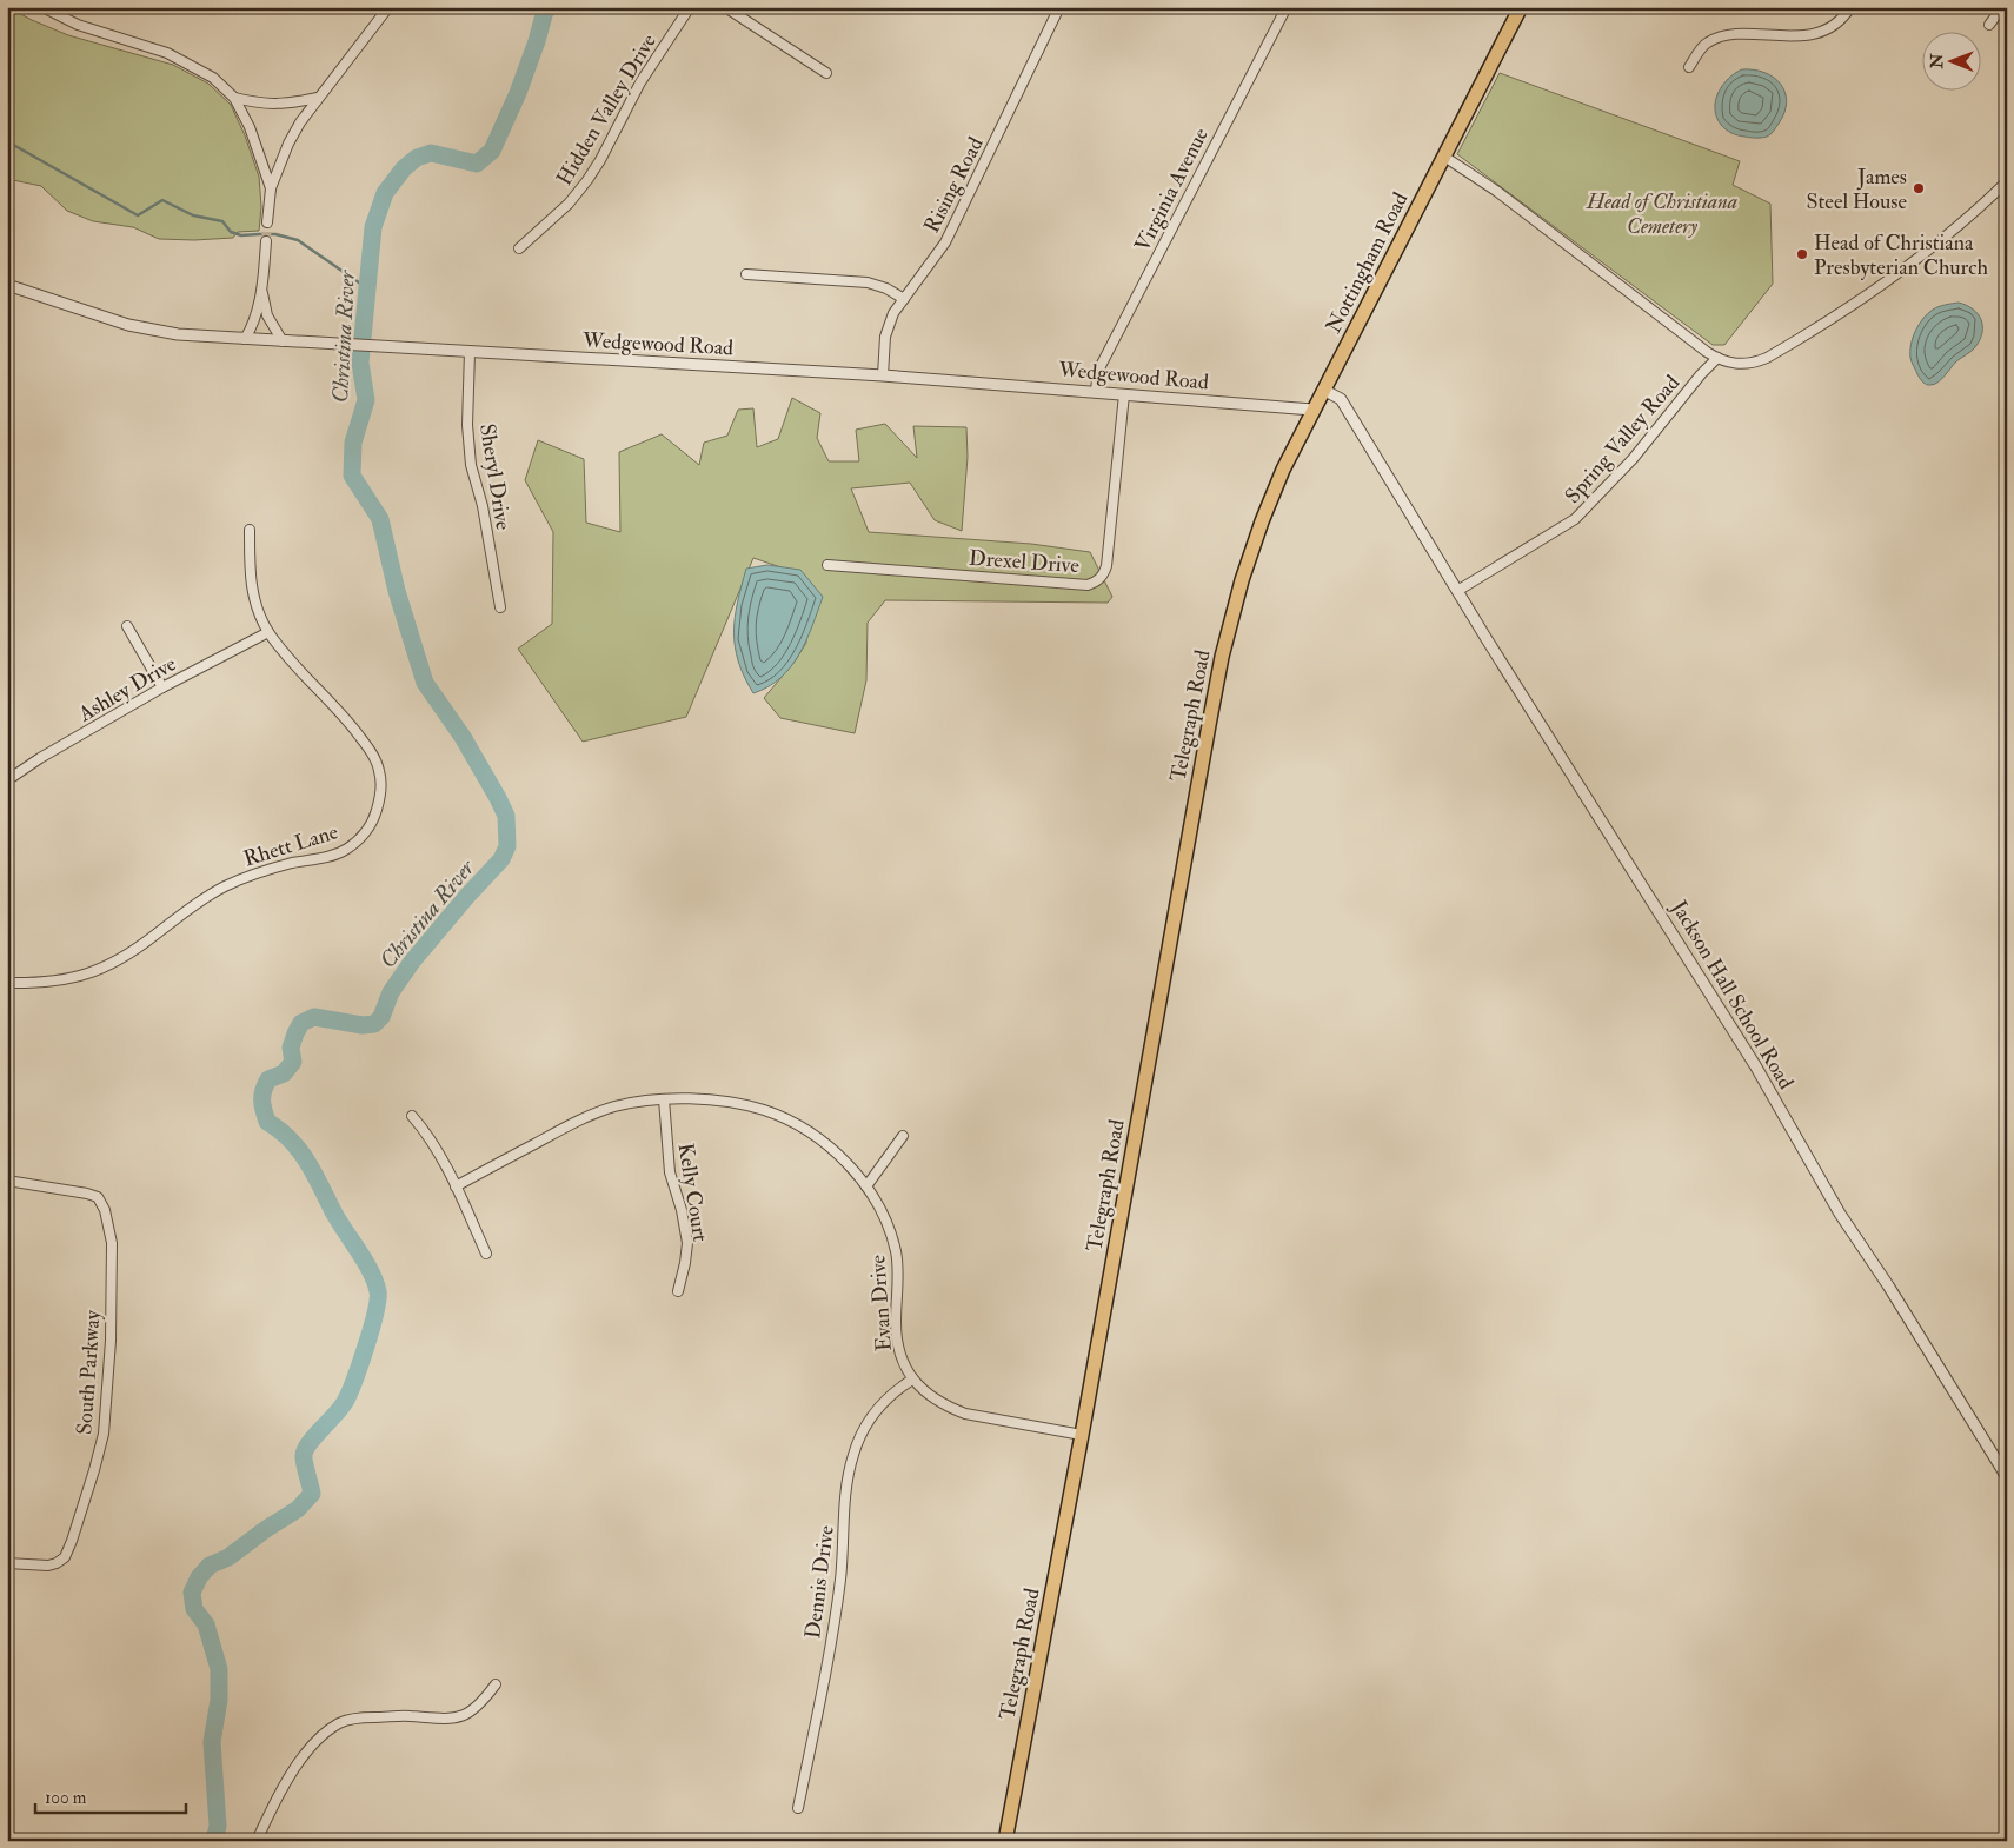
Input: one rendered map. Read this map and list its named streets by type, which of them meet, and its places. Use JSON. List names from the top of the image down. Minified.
{"streets":{"main road":["Nottingham Road","Telegraph Road"],"street":["Hidden Valley Drive","Rising Road","Virginia Avenue","Wedgewood Road","Spring Valley Road","Sheryl Drive","Drexel Drive","Ashley Drive","Rhett Lane","Jackson Hall School Road","Kelly Court","Evan Drive","South Parkway","Dennis Drive"]},"crossings":[["Rising Road","Wedgewood Road"],["Virginia Avenue","Wedgewood Road"],["Nottingham Road","Wedgewood Road"],["Nottingham Road","Telegraph Road"],["Nottingham Road","Jackson Hall School Road"],["Wedgewood Road","Sheryl Drive"],["Wedgewood Road","Drexel Drive"],["Spring Valley Road","Jackson Hall School Road"],["Ashley Drive","Rhett Lane"],["Telegraph Road","Evan Drive"],["Kelly Court","Evan Drive"],["Evan Drive","Dennis Drive"]],"water":["Christina River"],"parks":["Head of Christiana Cemetery"],"places":["James Steel House","Head of Christiana Presbyterian Church"],"scale_bar":"100 m","north":"left"}
